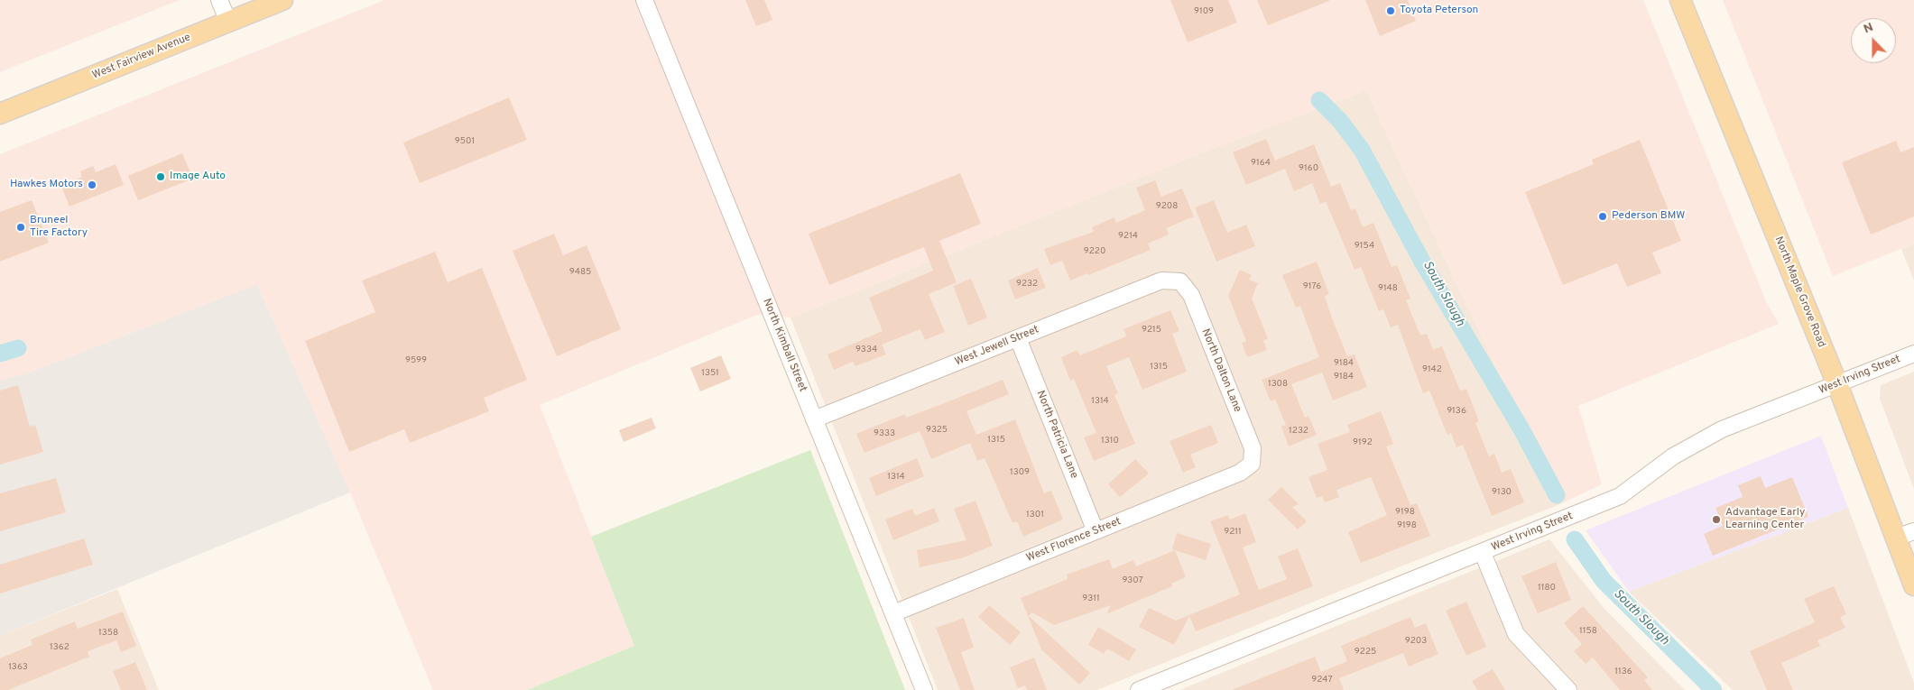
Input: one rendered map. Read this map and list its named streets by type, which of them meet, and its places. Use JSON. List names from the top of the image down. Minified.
{"streets":{"main road":["West Fairview Avenue","North Maple Grove Road"],"street":["North Kimball Street","West Jewell Street","North Dalton Lane","West Irving Street","North Patricia Lane","West Florence Street"]},"crossings":[["North Maple Grove Road","West Irving Street"],["North Kimball Street","West Jewell Street"],["North Kimball Street","West Florence Street"],["West Jewell Street","North Dalton Lane"],["West Jewell Street","North Patricia Lane"],["North Dalton Lane","West Florence Street"],["North Patricia Lane","West Florence Street"]],"water":["South Slough"],"places":["Toyota Peterson","Image Auto","Hawkes Motors","Pederson BMW","Bruneel Tire Factory","Advantage Early Learning Center"],"house_numbers":["9109","9501","9164","9160","9208","9214","9154","9220","9485","9232","9176","9148","9215","9334","9599","9184","1315","9142","1351","9184","1308","1314","9136","9325","1232","9333","1315","1310","9192","1309","1314","9130","9198","1301","9198","9211","9307","1180","9311","1158","1358","9203","1362","9225","1363","1136","9247"],"north":"top"}
